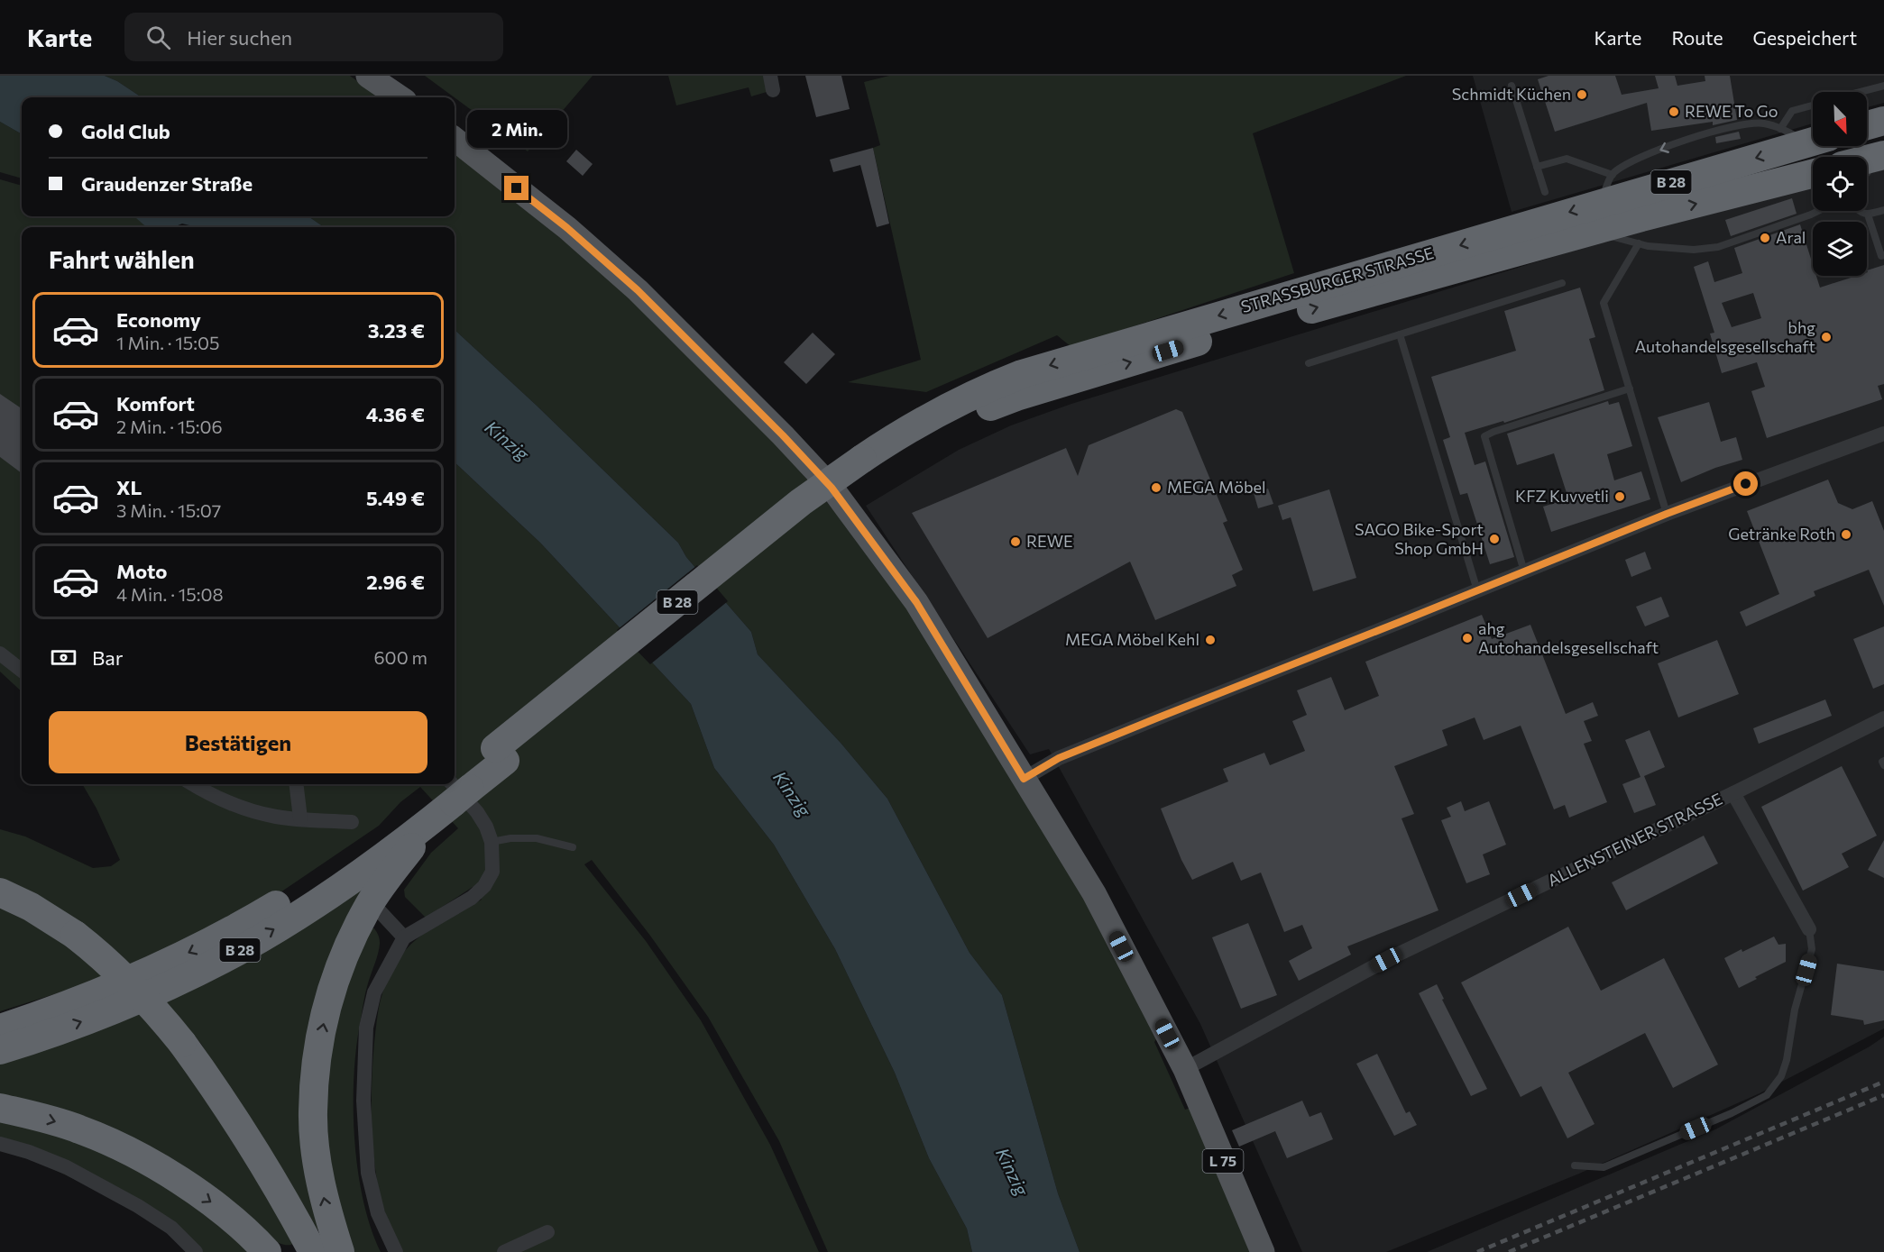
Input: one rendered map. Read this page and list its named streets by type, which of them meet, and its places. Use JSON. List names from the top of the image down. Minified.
{"streets":{"highway":["B 28","STRASSBURGER STRASSE"],"main road":["L 75"],"street":["ALLENSTEINER STRASSE"]},"crossings":[["B 28","STRASSBURGER STRASSE"],["ALLENSTEINER STRASSE","L 75"]],"water":["Kinzig"],"places":["Schmidt Küchen","REWE To Go","Aral","bhg Autohandelsgesellschaft","MEGA Möbel","KFZ Kuvvetli","Getränke Roth","SAGO Bike-Sport Shop GmbH","REWE","ahg Autohandelsgesellschaft","MEGA Möbel Kehl"],"north":"bottom right","page":{"header":"Karte","search":"Hier suchen","nav":["Karte","Route","Gespeichert"],"banner":["Gold Club","Graudenzer Straße"],"bubble":"2 Min.","heading":"Fahrt wählen","list":[{"name":"Economy","note":"1 Min. · 15:05","value":"3.23 €"},{"name":"Komfort","note":"2 Min. · 15:06","value":"4.36 €"},{"name":"XL","note":"3 Min. · 15:07","value":"5.49 €"},{"name":"Moto","note":"4 Min. · 15:08","value":"2.96 €"}],"pay":["Bar","600 m"],"buttons":"Bestätigen"}}
